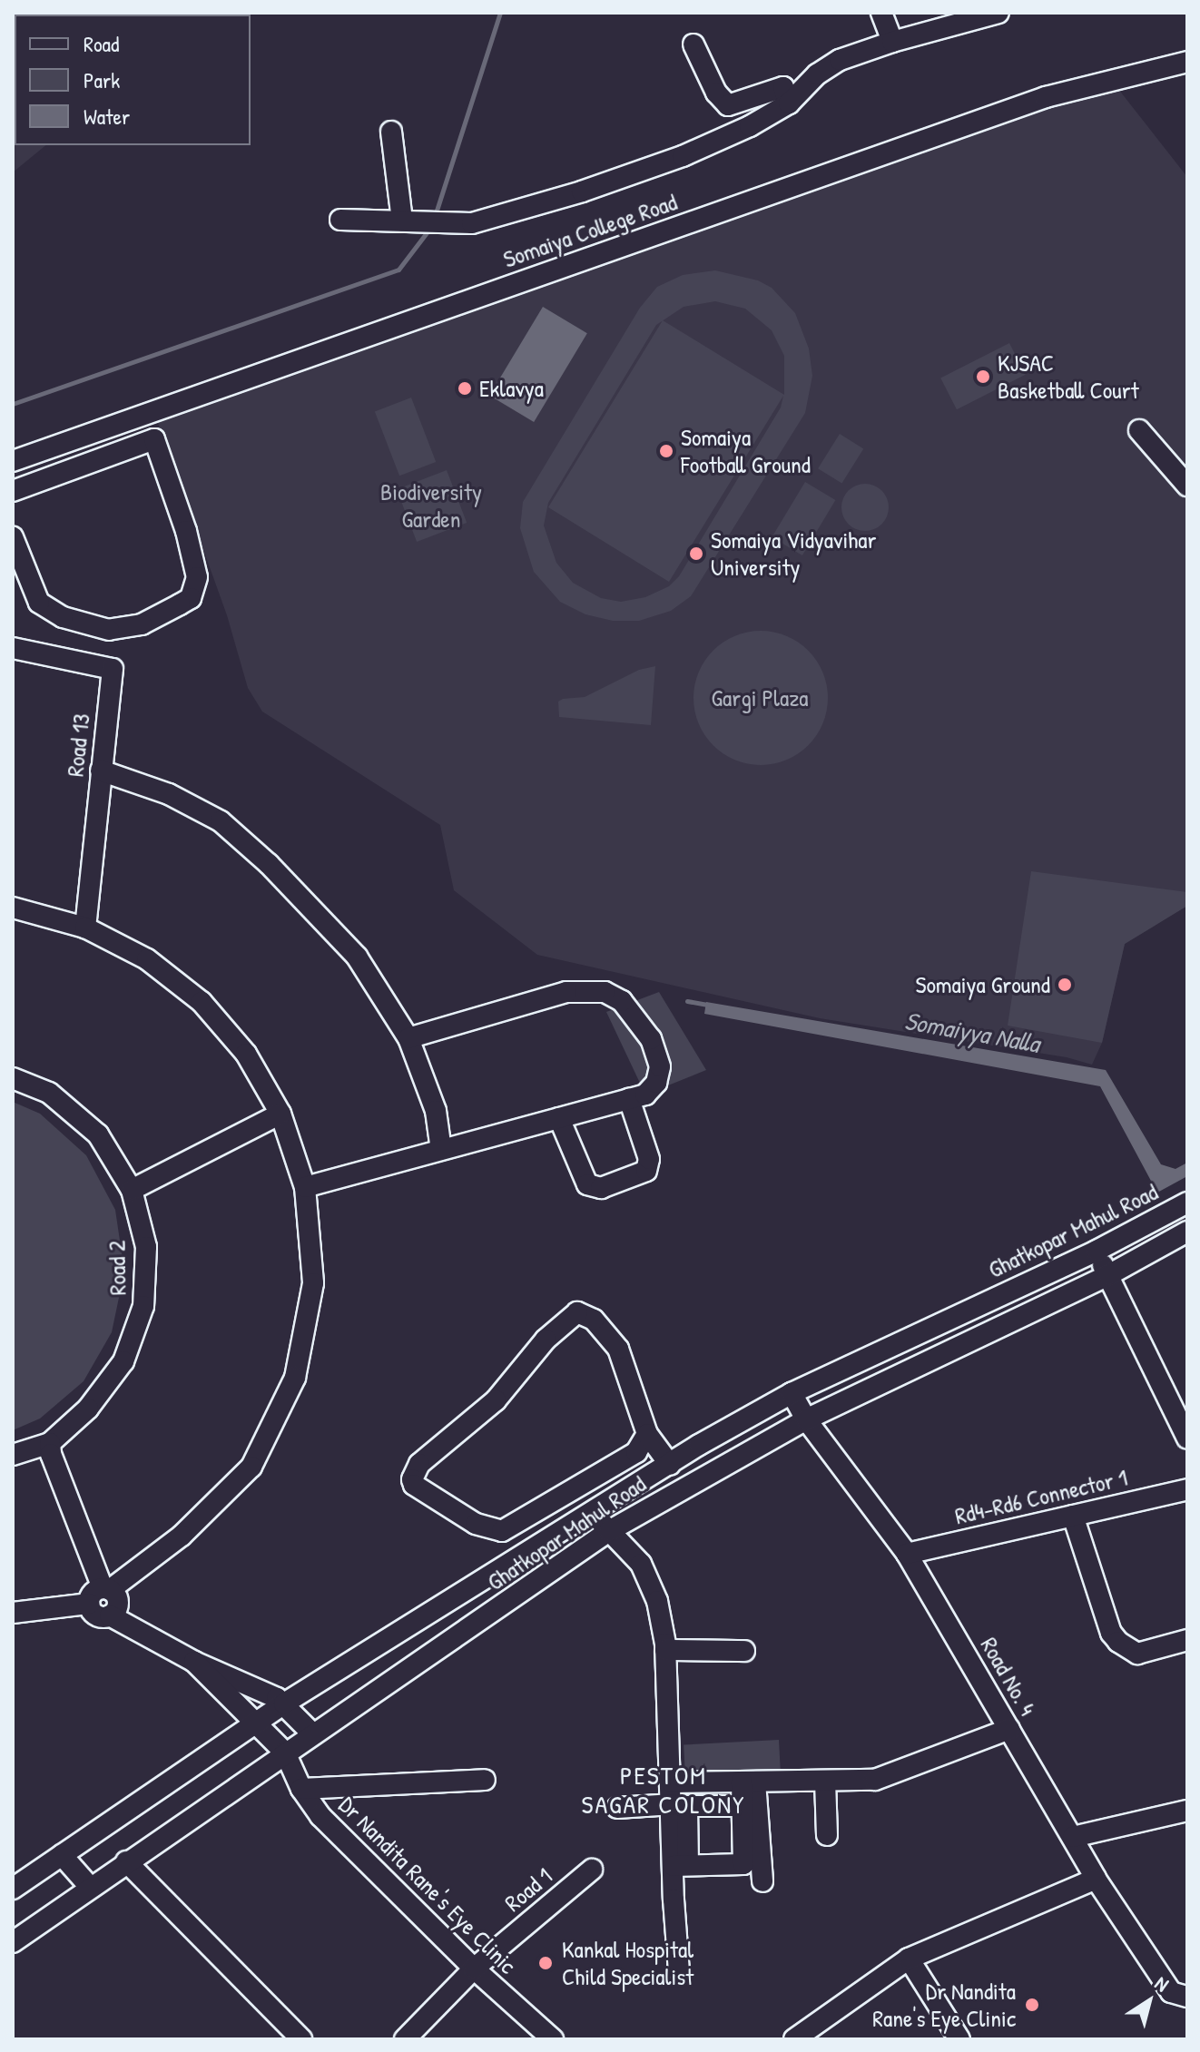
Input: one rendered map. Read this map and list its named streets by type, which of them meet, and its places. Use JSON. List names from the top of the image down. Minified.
{"streets":{"street":["Somaiya College Road","Road 13","Ghatkopar Mahul Road","Road 2","Rd4-Rd6 Connector 1","Road No. 4","Dr Nandita Rane's Eye Clinic","Road 1"]},"crossings":[["Ghatkopar Mahul Road","Road No. 4"],["Ghatkopar Mahul Road","Dr Nandita Rane's Eye Clinic"],["Rd4-Rd6 Connector 1","Road No. 4"],["Dr Nandita Rane's Eye Clinic","Road 1"]],"districts":["PESTOM SAGAR COLONY"],"water":["Somaiyya Nalla"],"parks":["Biodiversity Garden","Gargi Plaza"],"places":["KJSAC Basketball Court","Eklavya","Somaiya Football Ground","Somaiya Vidyavihar University","Somaiya Ground","Kankal Hospital Child Specialist","Dr Nandita Rane's Eye Clinic"],"legend":["Road","Park","Water"],"north":"top right"}
